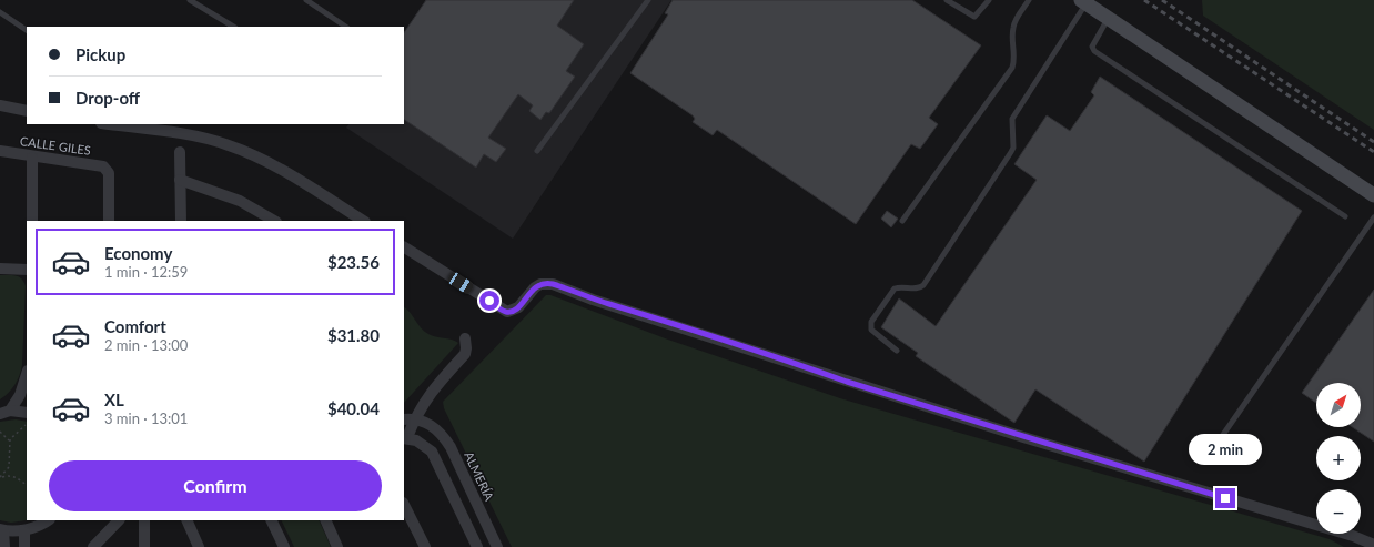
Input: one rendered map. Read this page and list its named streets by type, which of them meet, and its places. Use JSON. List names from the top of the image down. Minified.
{"streets":{"street":["CALLE GILES","ALMERÍA"]},"north":"top right","page":{"banner":["Pickup","Drop-off"],"list":[{"name":"Economy","note":"1 min · 12:59","value":"$23.56"},{"name":"Comfort","note":"2 min · 13:00","value":"$31.80"},{"name":"XL","note":"3 min · 13:01","value":"$40.04"}],"map_buttons":["+","−"],"bubble":"2 min","buttons":"Confirm"}}
